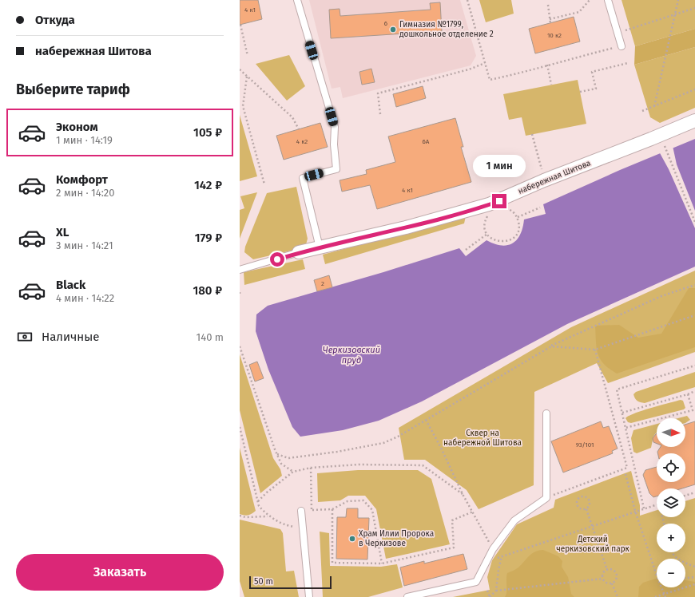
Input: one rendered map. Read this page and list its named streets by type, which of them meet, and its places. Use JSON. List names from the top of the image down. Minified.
{"streets":{"street":["набережная Шитова"]},"water":["Черкизовский пруд"],"parks":["Сквер на набережной Шитова","Детский черкизовский парк"],"places":["Гимназия №1799, дошкольное отделение 2","Храм Илии Пророка в Черкизове"],"house_numbers":["4 к1","6","10 к2","4 к2","6А","4 к1","2","93/101"],"scale_bar":"50 m","north":"right","page":{"banner":["Откуда","набережная Шитова"],"heading":"Выберите тариф","list":[{"name":"Эконом","note":"1 мин · 14:19","value":"105 ₽"},{"name":"Комфорт","note":"2 мин · 14:20","value":"142 ₽"},{"name":"XL","note":"3 мин · 14:21","value":"179 ₽"},{"name":"Black","note":"4 мин · 14:22","value":"180 ₽"}],"bubble":"1 мин","pay":["Наличные","140 m"],"map_buttons":["+","−"],"buttons":"Заказать","scale":"50 m"}}
